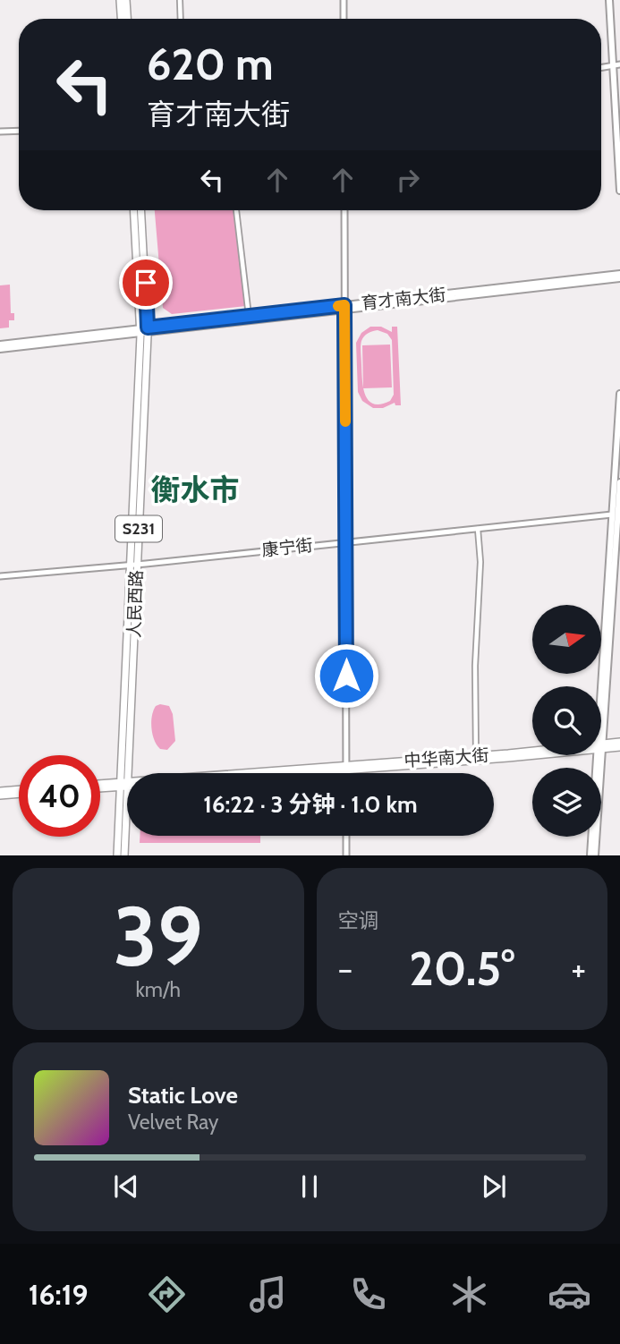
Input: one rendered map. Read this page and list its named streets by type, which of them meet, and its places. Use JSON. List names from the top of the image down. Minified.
{"streets":{"main road":["育才南大街","S231","人民西路","中华南大街"],"street":["康宁街"]},"crossings":[["育才南大街","人民西路"],["康宁街","人民西路"],["人民西路","中华南大街"]],"districts":["衡水市"],"north":"right","page":{"turn":["620 m","育才南大街"],"limit":"40","trip":"16:22 · 3 分钟 · 1.0 km","tile":[["39","km/h"],"空调"],"heat":["−","20.5°","+"],"song":["Static Love","Velvet Ray"],"tabs":"16:19"}}
